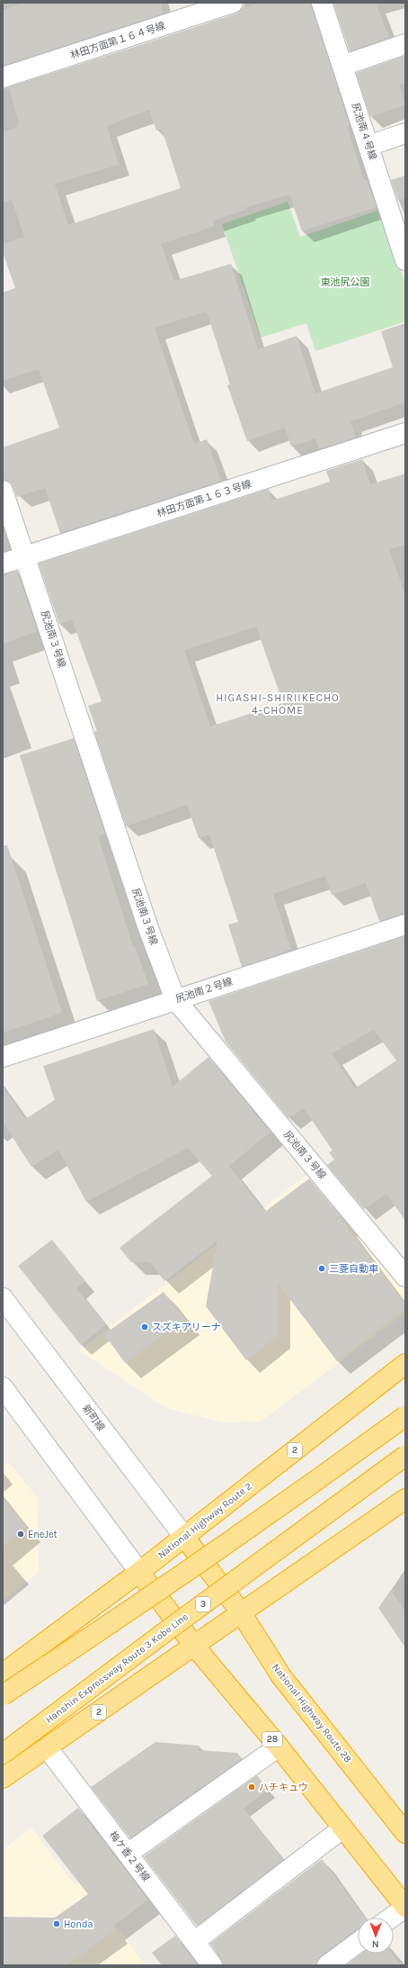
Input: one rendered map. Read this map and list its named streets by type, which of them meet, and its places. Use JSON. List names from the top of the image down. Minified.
{"streets":{"highway":["2","National Highway Route 2","3","Hanshin Expressway Route 3 Kobe Line","National Highway Route 28","28"],"street":["林田方面第１６４号線","尻池南４号線","林田方面第１６３号線","尻池南３号線","尻池南２号線","新町線","梅ケ香２号線"]},"crossings":[["林田方面第１６３号線","尻池南３号線"],["尻池南３号線","尻池南２号線"],["新町線","National Highway Route 2"],["新町線","National Highway Route 28"],["2","National Highway Route 28"],["2","28"],["2","梅ケ香２号線"],["National Highway Route 2","National Highway Route 28"],["National Highway Route 2","28"]],"districts":["HIGASHI-SHIRIIKECHO 4-CHOME"],"parks":["東池尻公園"],"places":["三菱自動車","スズキアリーナ","EneJet","ハチキュウ","Honda"],"north":"bottom"}
